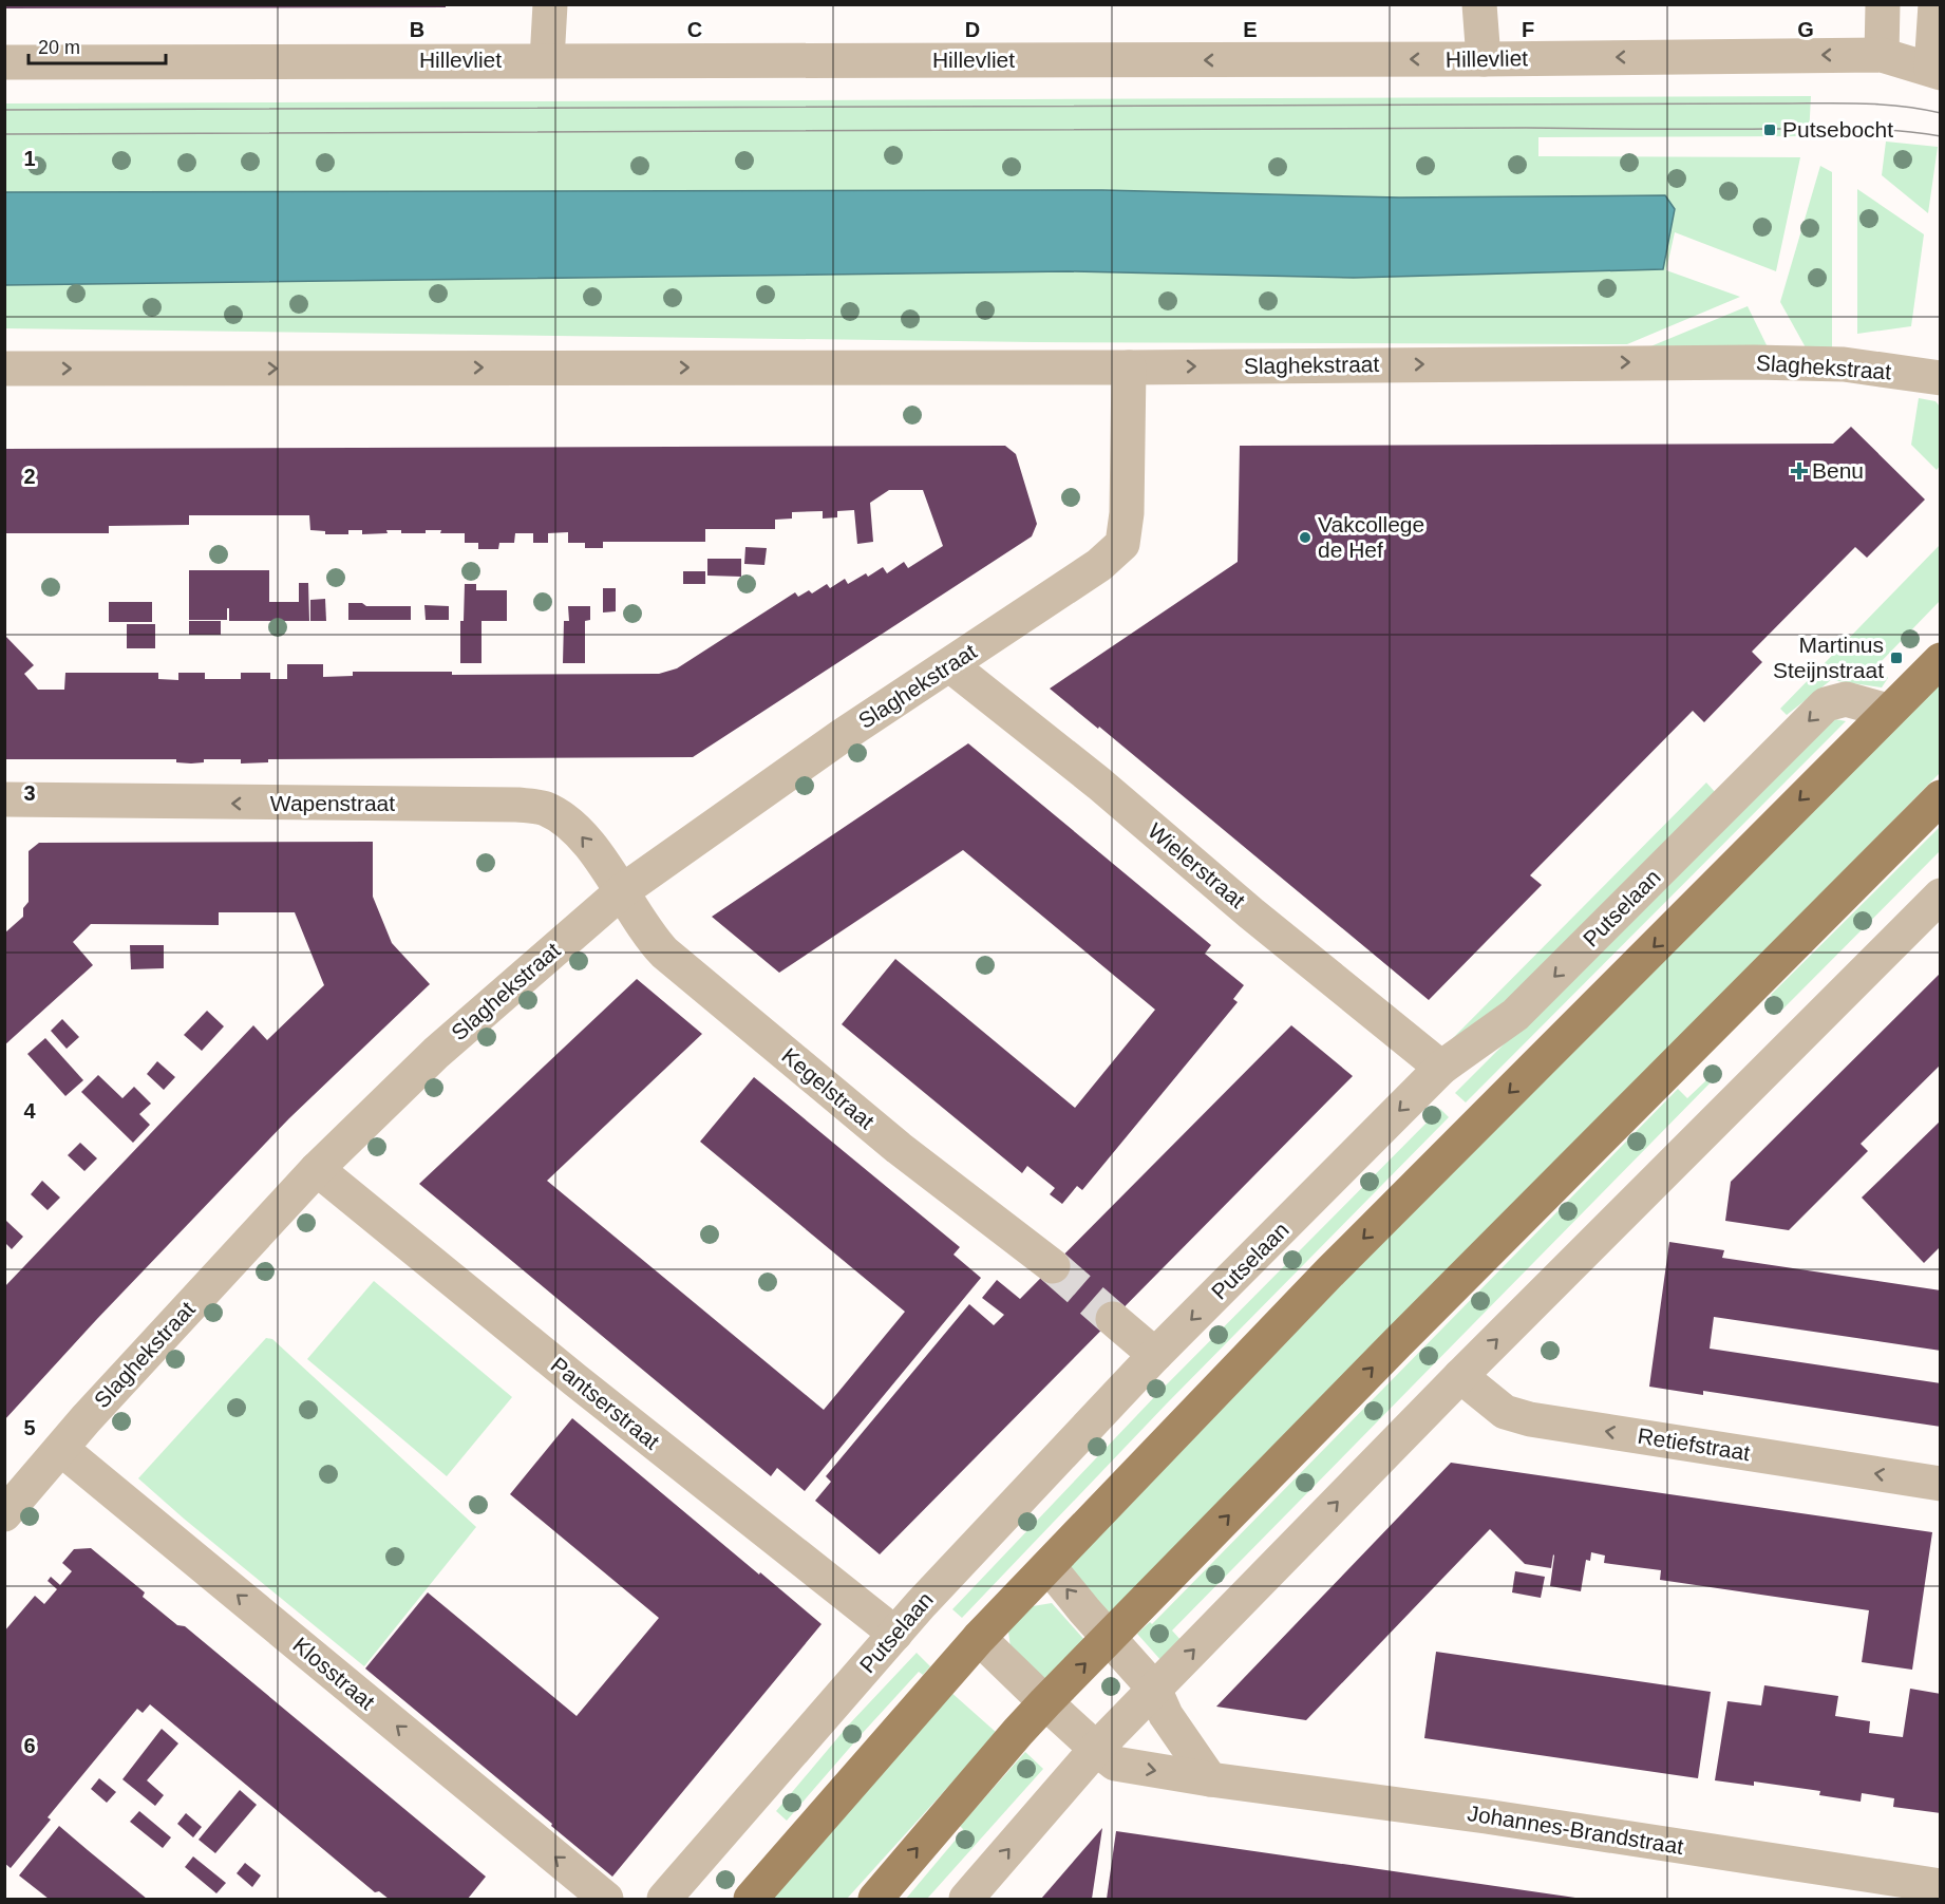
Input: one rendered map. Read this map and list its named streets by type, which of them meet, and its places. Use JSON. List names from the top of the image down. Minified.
{"streets":{"street":["Hillevliet","Slaghekstraat","Wapenstraat","Wielerstraat","Putselaan","Kegelstraat","Pantserstraat","Retiefstraat","Klosstraat","Johannes-Brandstraat"]},"crossings":[["Slaghekstraat","Wapenstraat"],["Slaghekstraat","Wielerstraat"],["Slaghekstraat","Kegelstraat"],["Slaghekstraat","Pantserstraat"],["Slaghekstraat","Klosstraat"],["Wapenstraat","Kegelstraat"],["Wielerstraat","Putselaan"],["Putselaan","Pantserstraat"]],"one_way":["Wapenstraat","Retiefstraat","Klosstraat"],"places":{"transit":["Putsebocht","Martinus Steijnstraat"],"health":["Benu"],"other":["Vakcollege de Hef"]},"scale_bar":"20 m","grid":{"columns":["B","C","D","E","F","G"],"rows":["1","2","3","4","5","6"]}}
